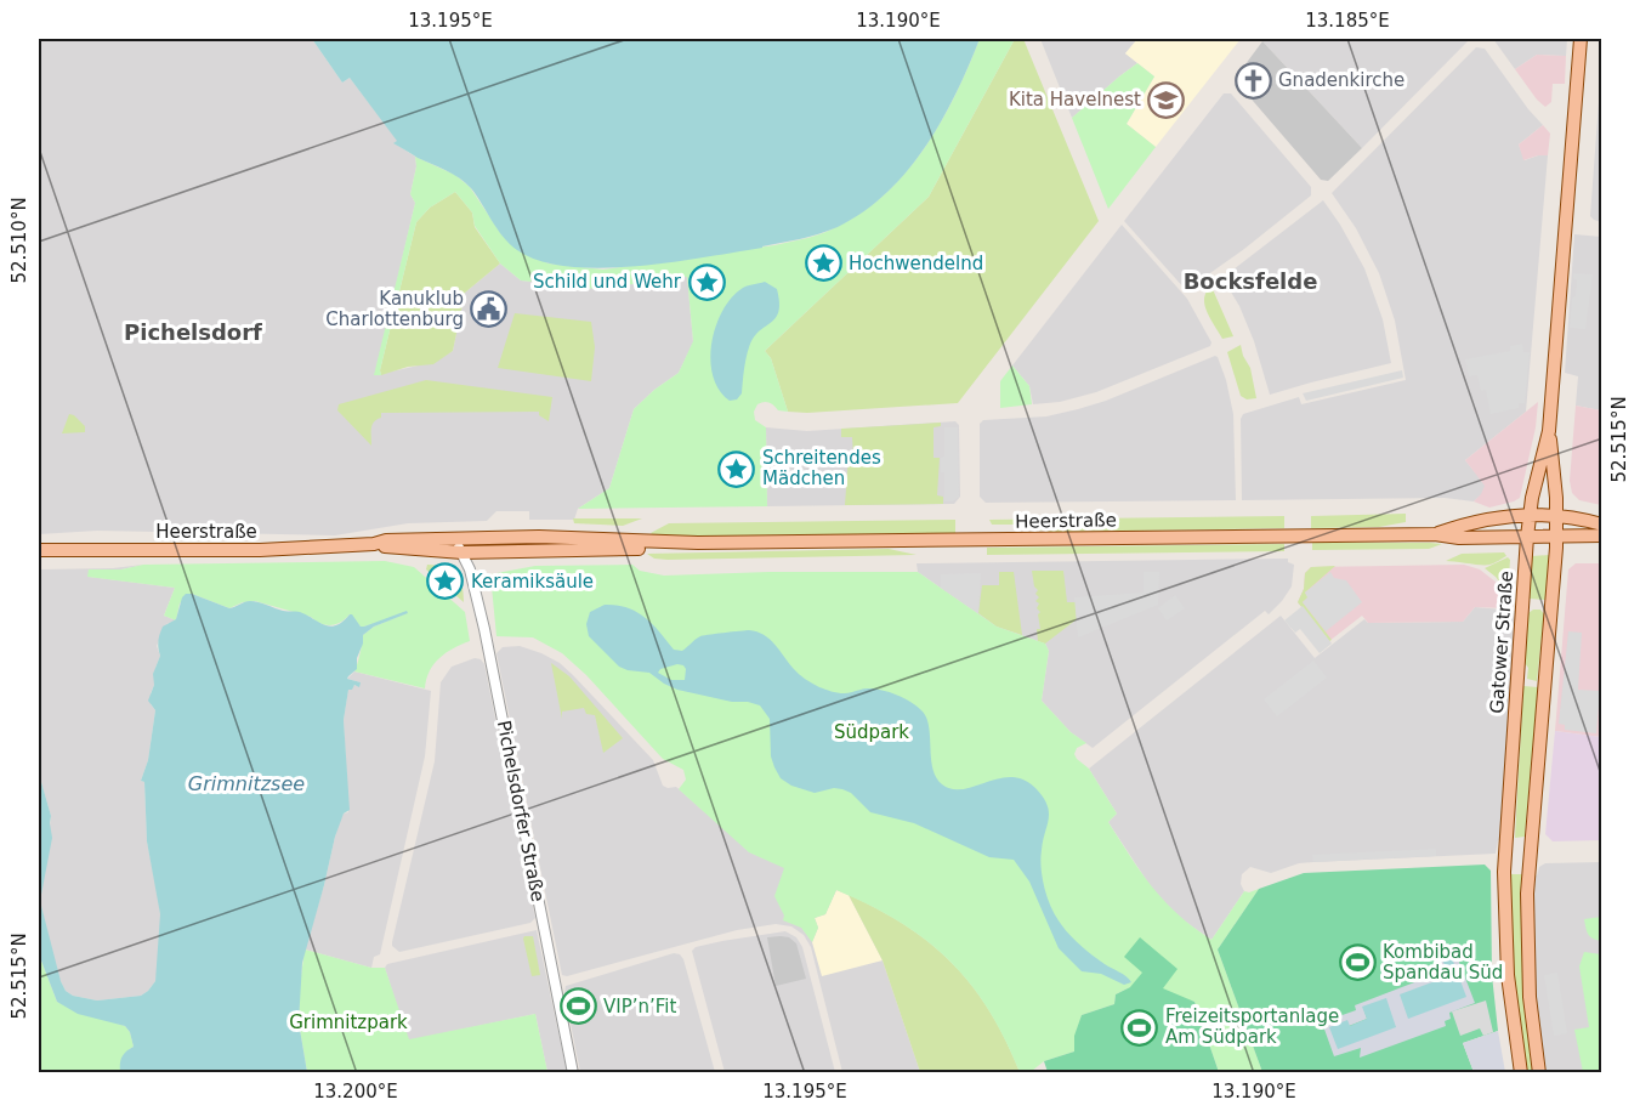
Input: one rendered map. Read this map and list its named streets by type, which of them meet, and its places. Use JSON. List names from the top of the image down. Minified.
{"streets":{"main road":["Heerstraße","Gatower Straße"],"street":["Pichelsdorfer Straße"]},"crossings":[["Heerstraße","Gatower Straße"],["Heerstraße","Pichelsdorfer Straße"]],"districts":["Bocksfelde","Pichelsdorf"],"water":["Grimnitzsee"],"parks":["Südpark","Grimnitzpark"],"places":{"church":["Gnadenkirche"],"school or university":["Kita Havelnest"],"place":["Hochwendelnd","Schild und Wehr","Schreitendes Mädchen","Keramiksäule"],"public building":["Kanuklub Charlottenburg"],"sports":["Kombibad Spandau Süd","VIP’n’Fit","Freizeitsportanlage Am Südpark"]},"coordinates":["13.195°E","13.190°E","13.185°E","52.510°N","52.515°N","13.200°E"]}
